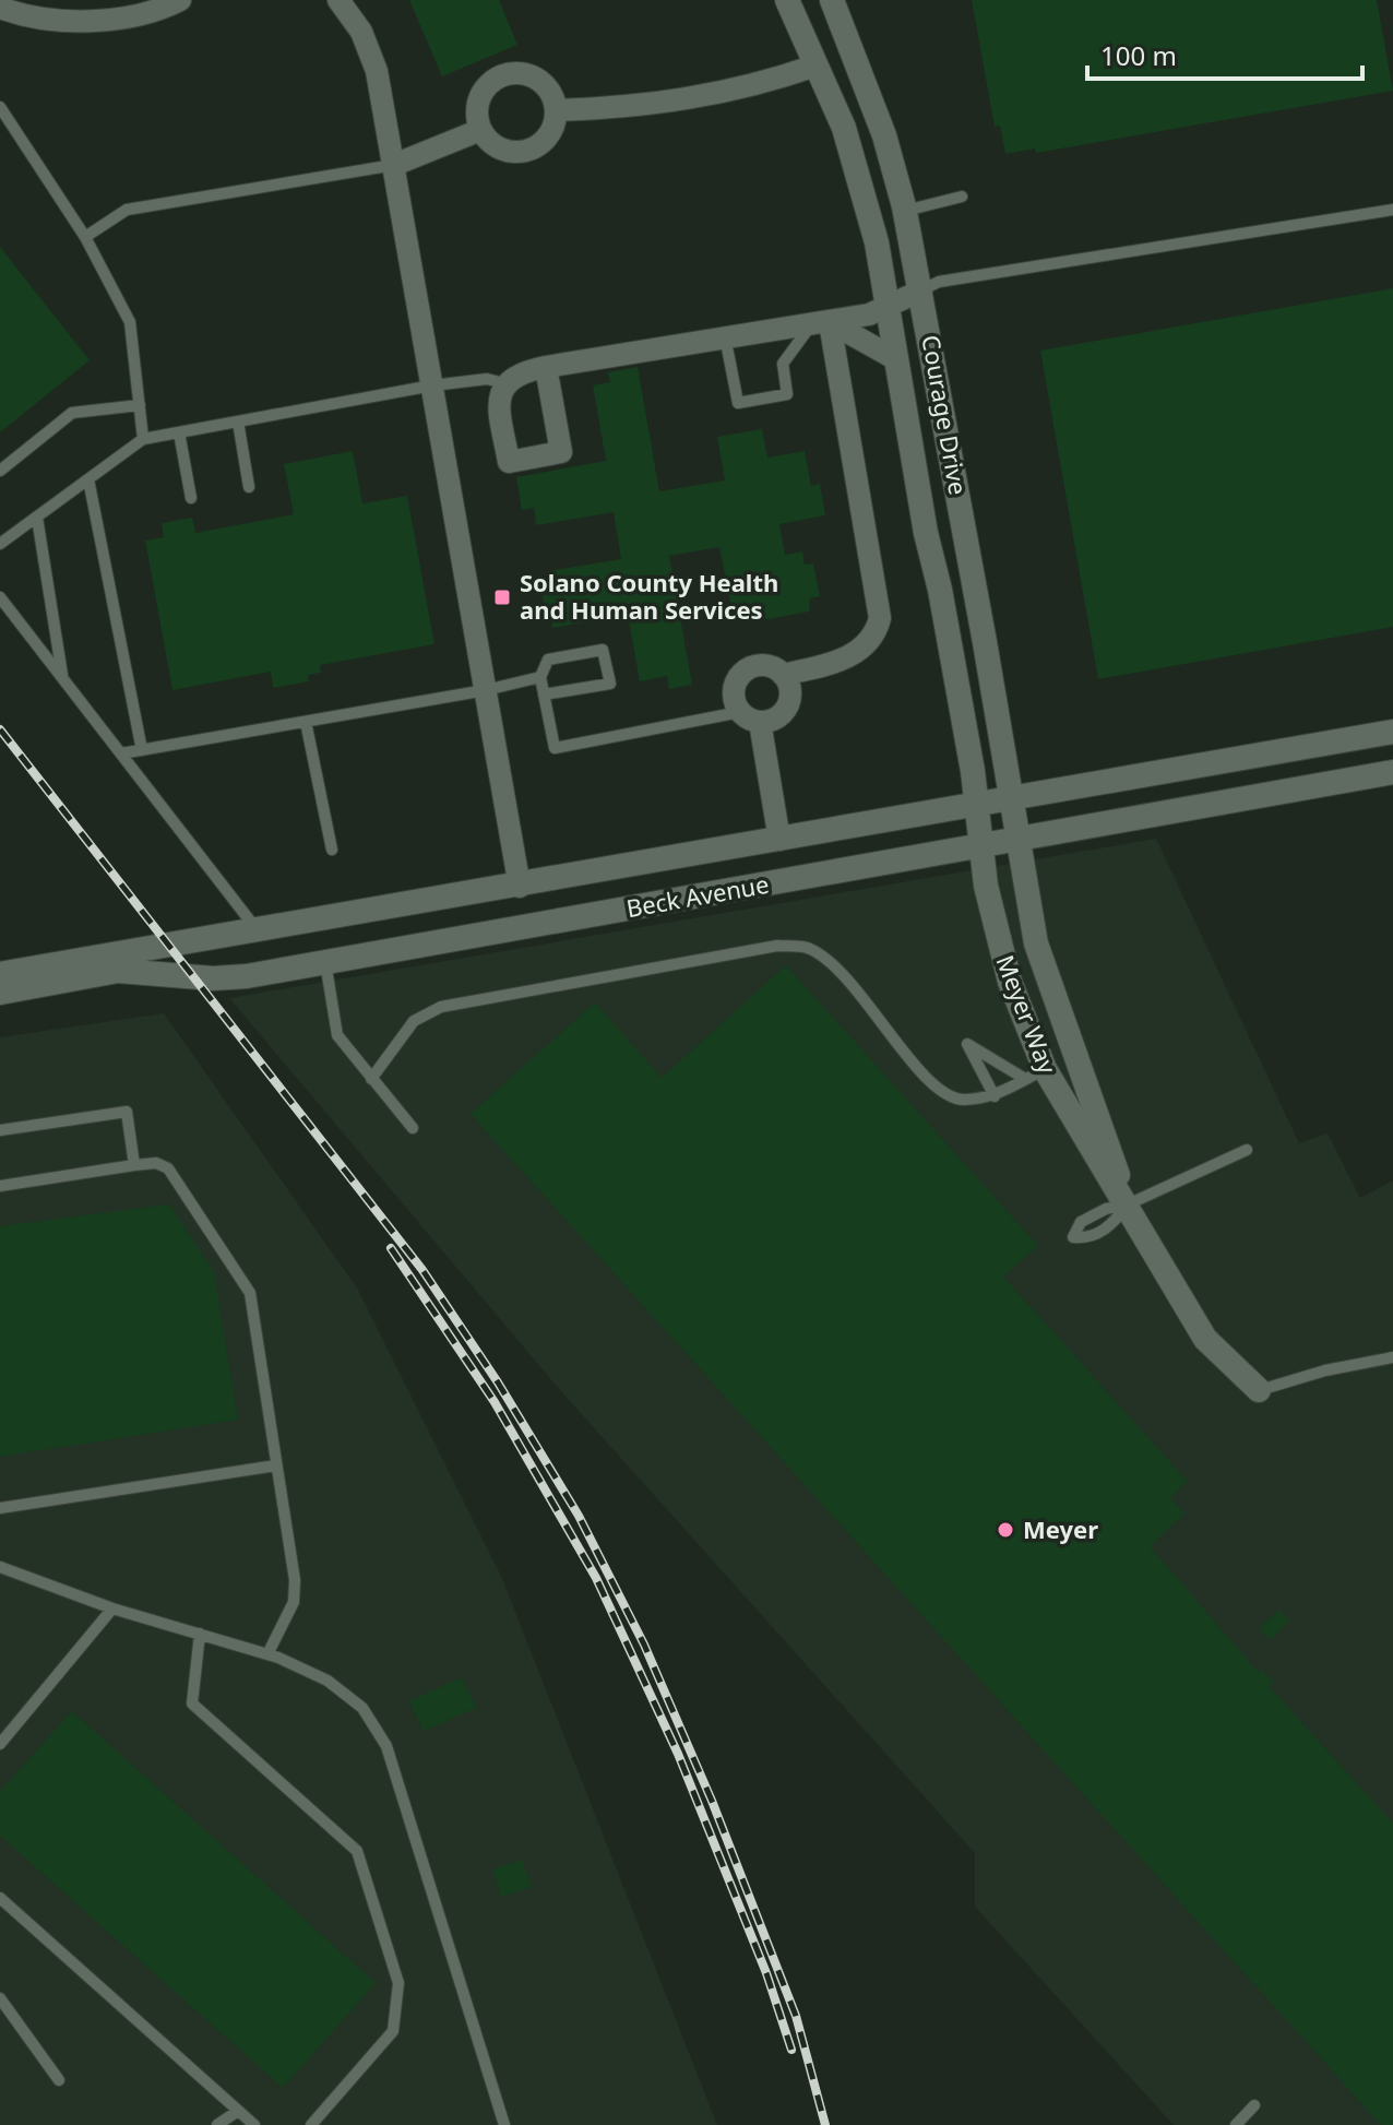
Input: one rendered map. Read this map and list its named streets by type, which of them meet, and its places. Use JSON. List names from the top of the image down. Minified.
{"streets":{"street":["Courage Drive","Beck Avenue","Meyer Way"]},"crossings":[["Courage Drive","Beck Avenue"],["Courage Drive","Meyer Way"],["Beck Avenue","Meyer Way"]],"places":{"transit":["Solano County Health and Human Services"],"other":["Meyer"]},"scale_bar":"100 m"}
